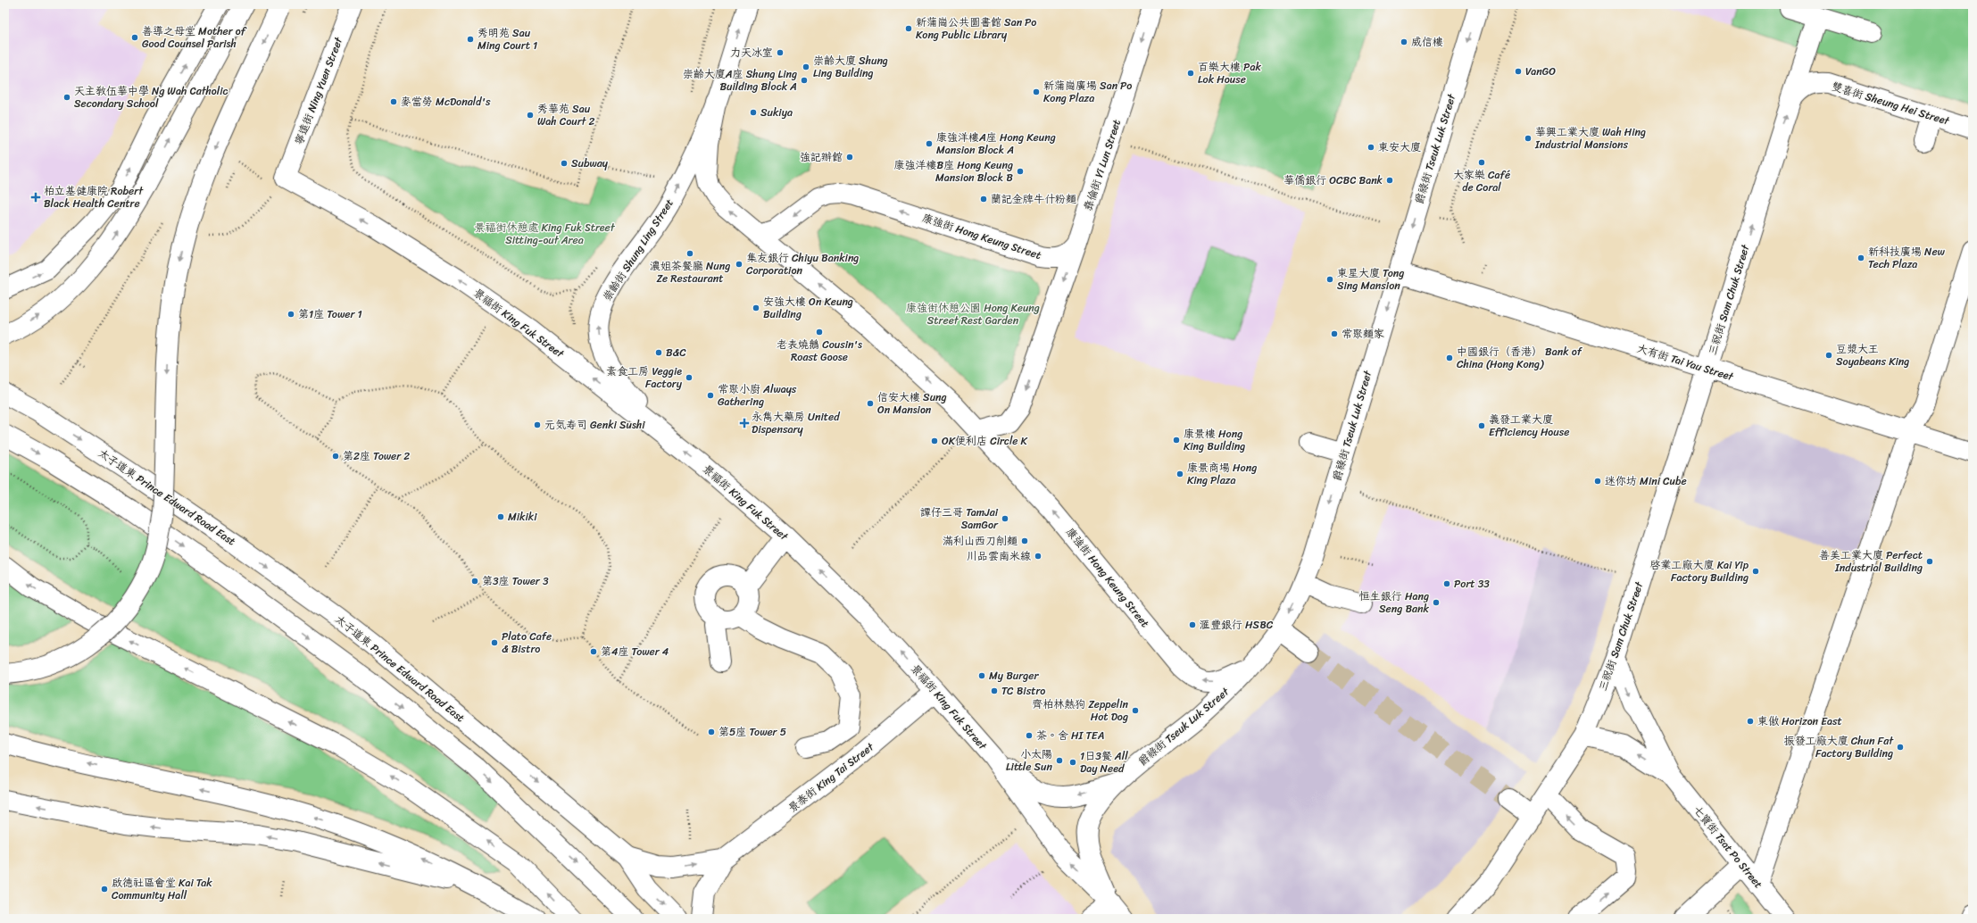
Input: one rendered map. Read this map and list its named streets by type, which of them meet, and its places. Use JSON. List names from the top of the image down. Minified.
{"streets":{"street":["寧遠街 Ning Yuen Street","雙喜街 Sheung Hei Street","爵祿街 Tseuk Luk Street","彝倫街 Yi Lun Street","康強街 Hong Keung Street","崇齡街 Shung Ling Street","三祝街 Sam Chuk Street","景福街 King Fuk Street","大有街 Tai Yau Street","太子道東 Prince Edward Road East","景泰街 King Tai Street","七寶街 Tsat Po Street"]},"crossings":[["寧遠街 Ning Yuen Street","景福街 King Fuk Street"],["雙喜街 Sheung Hei Street","三祝街 Sam Chuk Street"],["爵祿街 Tseuk Luk Street","康強街 Hong Keung Street"],["爵祿街 Tseuk Luk Street","景福街 King Fuk Street"],["爵祿街 Tseuk Luk Street","大有街 Tai Yau Street"],["彝倫街 Yi Lun Street","康強街 Hong Keung Street"],["康強街 Hong Keung Street","崇齡街 Shung Ling Street"],["崇齡街 Shung Ling Street","景福街 King Fuk Street"],["三祝街 Sam Chuk Street","大有街 Tai Yau Street"],["三祝街 Sam Chuk Street","七寶街 Tsat Po Street"],["景福街 King Fuk Street","景泰街 King Tai Street"],["太子道東 Prince Edward Road East","景泰街 King Tai Street"]],"one_way":["爵祿街 Tseuk Luk Street","彝倫街 Yi Lun Street","康強街 Hong Keung Street","崇齡街 Shung Ling Street","景福街 King Fuk Street"],"parks":["景福街休憩處 King Fuk Street Sitting-out Area","康強街休憩公園 Hong Keung Street Rest Garden"],"places":{"other":["新蒲崗公共圖書館 San Po Kong Public Library","善導之母堂 Mother of Good Counsel Parish","秀明苑 Sau Ming Court 1","威信樓","力天冰室","崇齡大廈 Shung Ling Building","VanGO","百樂大樓 Pak Lok House","崇齡大廈A座 Shung Ling Building Block A","新蒲崗廣場 San Po Kong Plaza","天主教伍華中學 Ng Wah Catholic Secondary School","麥當勞 McDonald's","Sukiya","秀華苑 Sau Wah Court 2","華興工業大廈 Wah Hing Industrial Mansions","康強洋樓A座 Hong Keung Mansion Block A","東安大廈","強記辦館","大家樂 Café de Coral","Subway","康強洋樓B座 Hong Keung Mansion Block B","華僑銀行 OCBC Bank","蘭記金牌牛什粉麵","濃姐茶餐廳 Nung Ze Restaurant","新科技廣場 New Tech Plaza","集友銀行 Chiyu Banking Corporation","東星大廈 Tong Sing Mansion","安強大樓 On Keung Building","第1座 Tower 1","老表燒鵝 Cousin's Roast Goose","常聚麵家","B&C","豆漿大王 Soyabeans King","中國銀行（香港） Bank of China (Hong Kong)","素食工房 Veggie Factory","常聚小廚 Always Gathering","信安大樓 Sung On Mansion","元気寿司 Genki Sushi","義發工業大廈 Efficiency House","康景樓 Hong King Building","OK便利店 Circle K","第2座 Tower 2","康景商場 Hong King Plaza","迷你坊 Mini Cube","Mikiki","譚仔三哥 TamJai SamGor","滿利山西刀削麵","川品雲南米線","善美工業大廈 Perfect Industrial Building","啓業工廠大廈 Kai Yip Factory Building","第3座 Tower 3","Port 33","恒生銀行 Hang Seng Bank","滙豐銀行 HSBC","Plato Cafe & Bistro","第4座 Tower 4","My Burger","TC Bistro","齊柏林熱狗 Zeppelin Hot Dog","東傲 Horizon East","第5座 Tower 5","茶。舍 HI TEA","振發工廠大廈 Chun Fat Factory Building","小太陽 Little Sun","1日3餐 All Day Need","啟德社區會堂 Kai Tak Community Hall"],"health":["柏立基健康院 Robert Black Health Centre","永雋大藥房 United Dispensary"]}}
